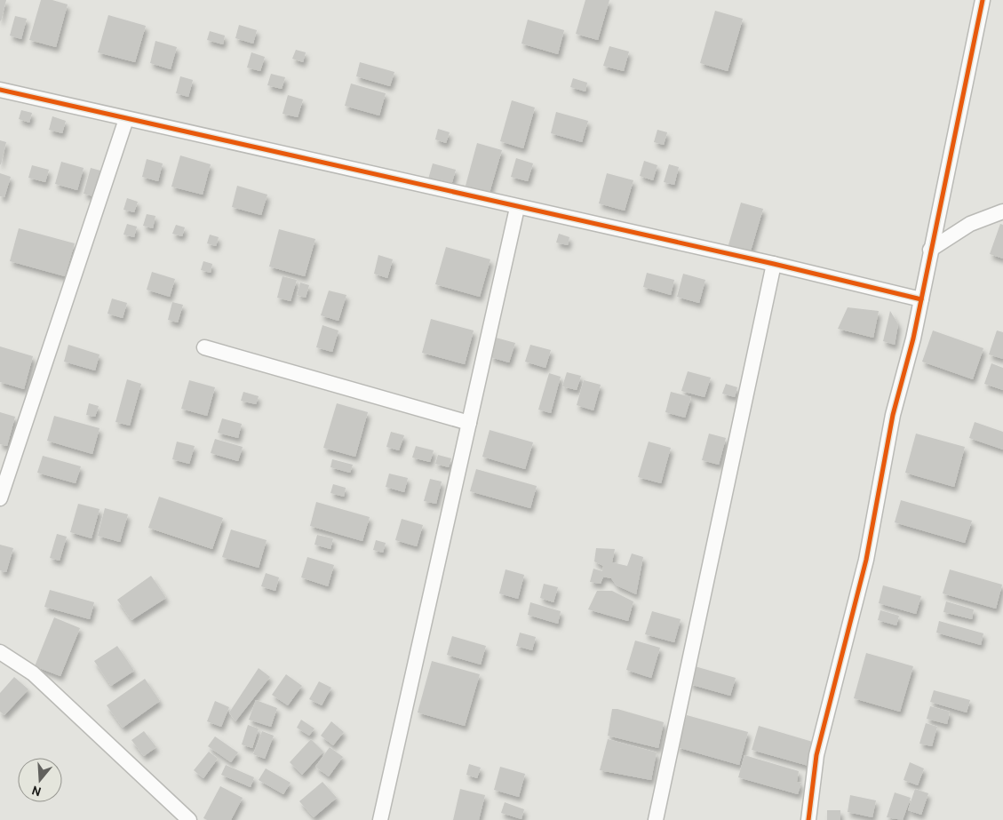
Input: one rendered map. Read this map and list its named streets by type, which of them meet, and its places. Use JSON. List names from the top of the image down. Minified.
{"north":"bottom"}
